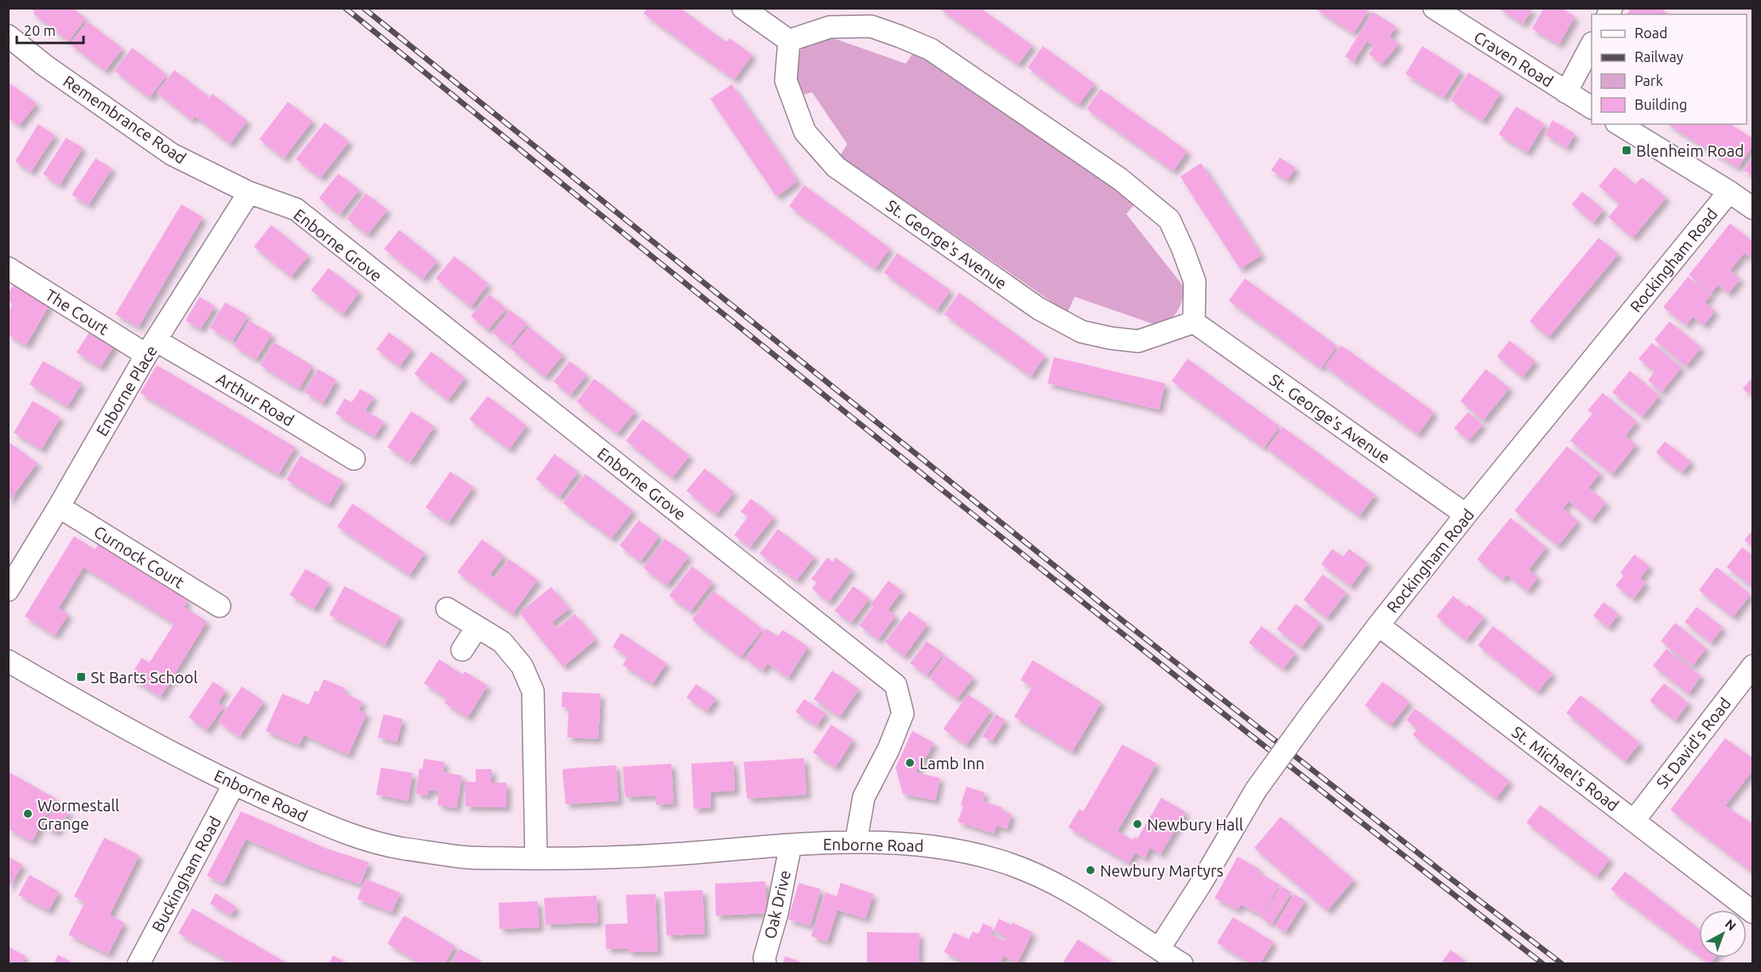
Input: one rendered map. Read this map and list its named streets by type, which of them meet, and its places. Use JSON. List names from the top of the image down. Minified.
{"streets":{"street":["Craven Road","Remembrance Road","St. George's Avenue","Enborne Grove","Rockingham Road","The Court","Enborne Place","Arthur Road","Curnock Court","St David's Road","St. Michael's Road","Enborne Road","Buckingham Road","Oak Drive"]},"crossings":[["Remembrance Road","Enborne Grove"],["Remembrance Road","Enborne Place"],["St. George's Avenue","Rockingham Road"],["Enborne Grove","Enborne Place"],["Enborne Grove","Enborne Road"],["Rockingham Road","St. Michael's Road"],["Rockingham Road","Enborne Road"],["The Court","Enborne Place"],["The Court","Arthur Road"],["Enborne Place","Arthur Road"],["Enborne Place","Curnock Court"],["St David's Road","St. Michael's Road"],["Enborne Road","Buckingham Road"],["Enborne Road","Oak Drive"]],"places":{"transit":["Blenheim Road","St Barts School"],"other":["Lamb Inn","Wormestall Grange","Newbury Hall","Newbury Martyrs"]},"legend":["Road","Railway","Park","Building"],"scale_bar":"20 m","north":"top right"}
